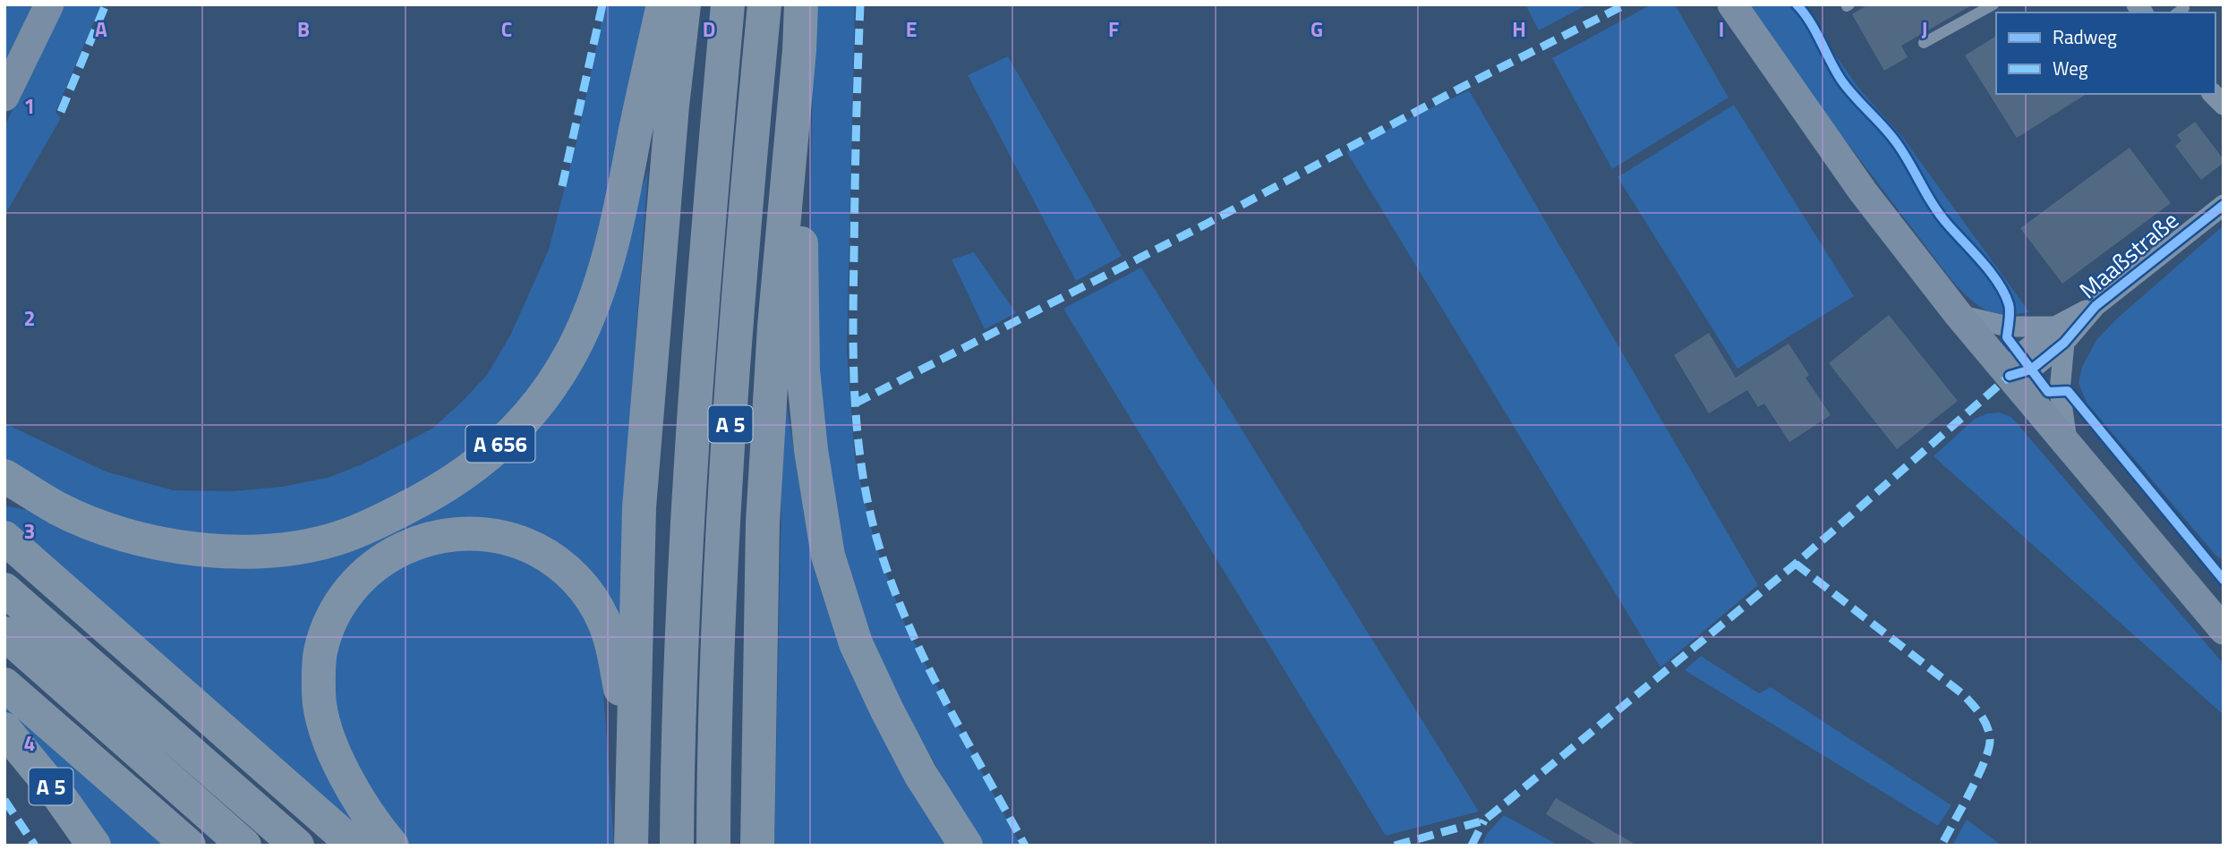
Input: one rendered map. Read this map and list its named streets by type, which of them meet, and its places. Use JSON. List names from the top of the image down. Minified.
{"streets":{"highway":["A 5","A 656"],"street":["Maaßstraße"]},"legend":["Radweg","Weg"],"grid":{"columns":["A","B","C","D","E","F","G","H","I","J"],"rows":["1","2","3","4"]}}
